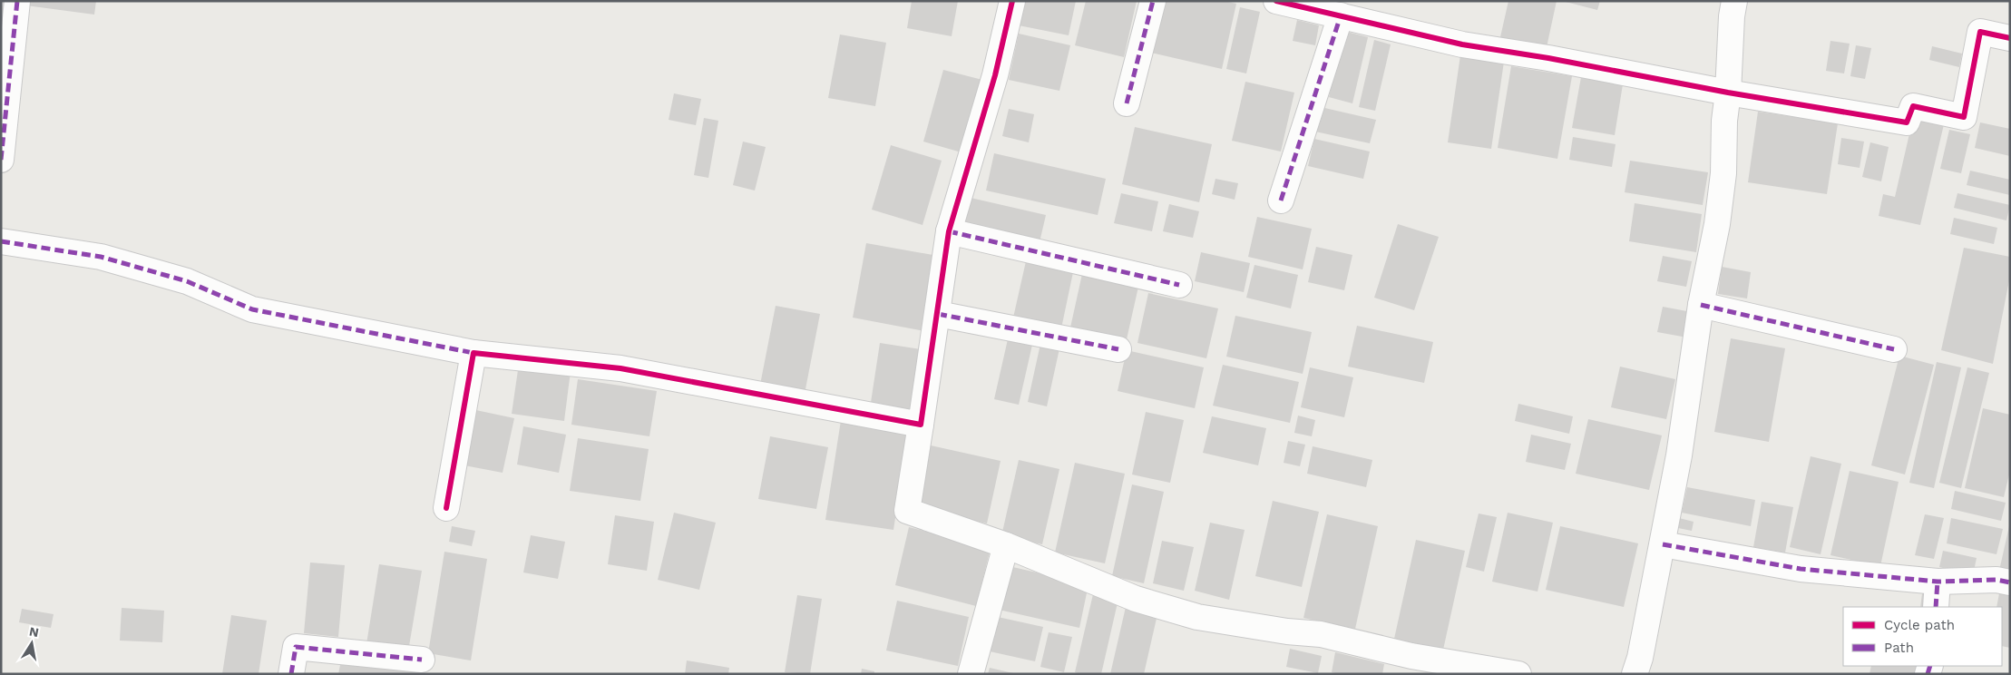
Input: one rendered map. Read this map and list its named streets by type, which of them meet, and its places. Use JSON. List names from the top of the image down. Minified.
{"legend":["Cycle path","Path"],"north":"top"}
